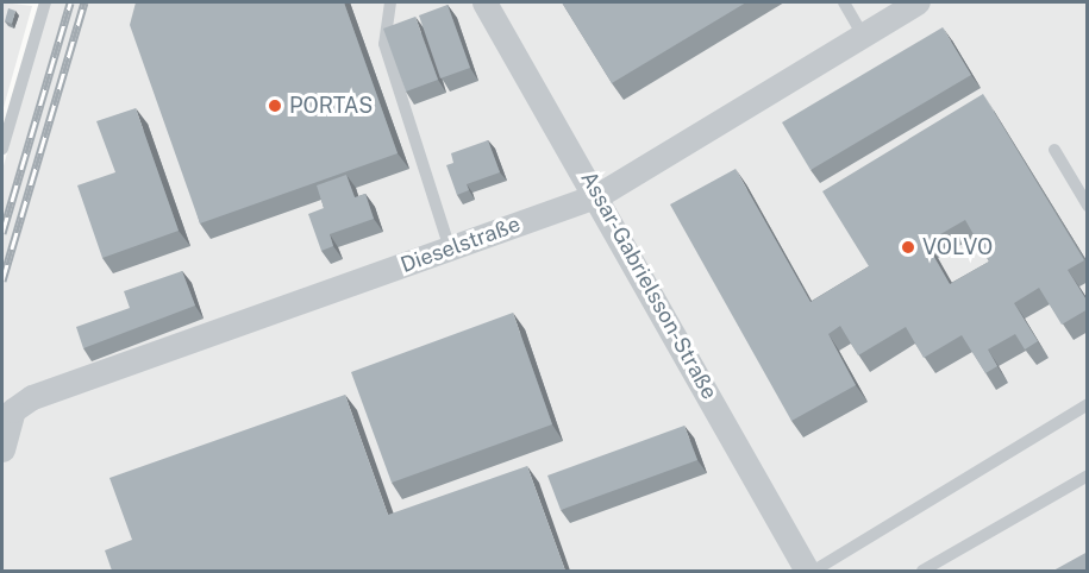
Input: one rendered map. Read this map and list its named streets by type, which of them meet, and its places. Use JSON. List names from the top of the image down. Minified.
{"streets":{"street":["Dieselstraße","Assar-Gabrielsson-Straße"]},"crossings":[["Dieselstraße","Assar-Gabrielsson-Straße"]],"places":["PORTAS","VOLVO"]}
